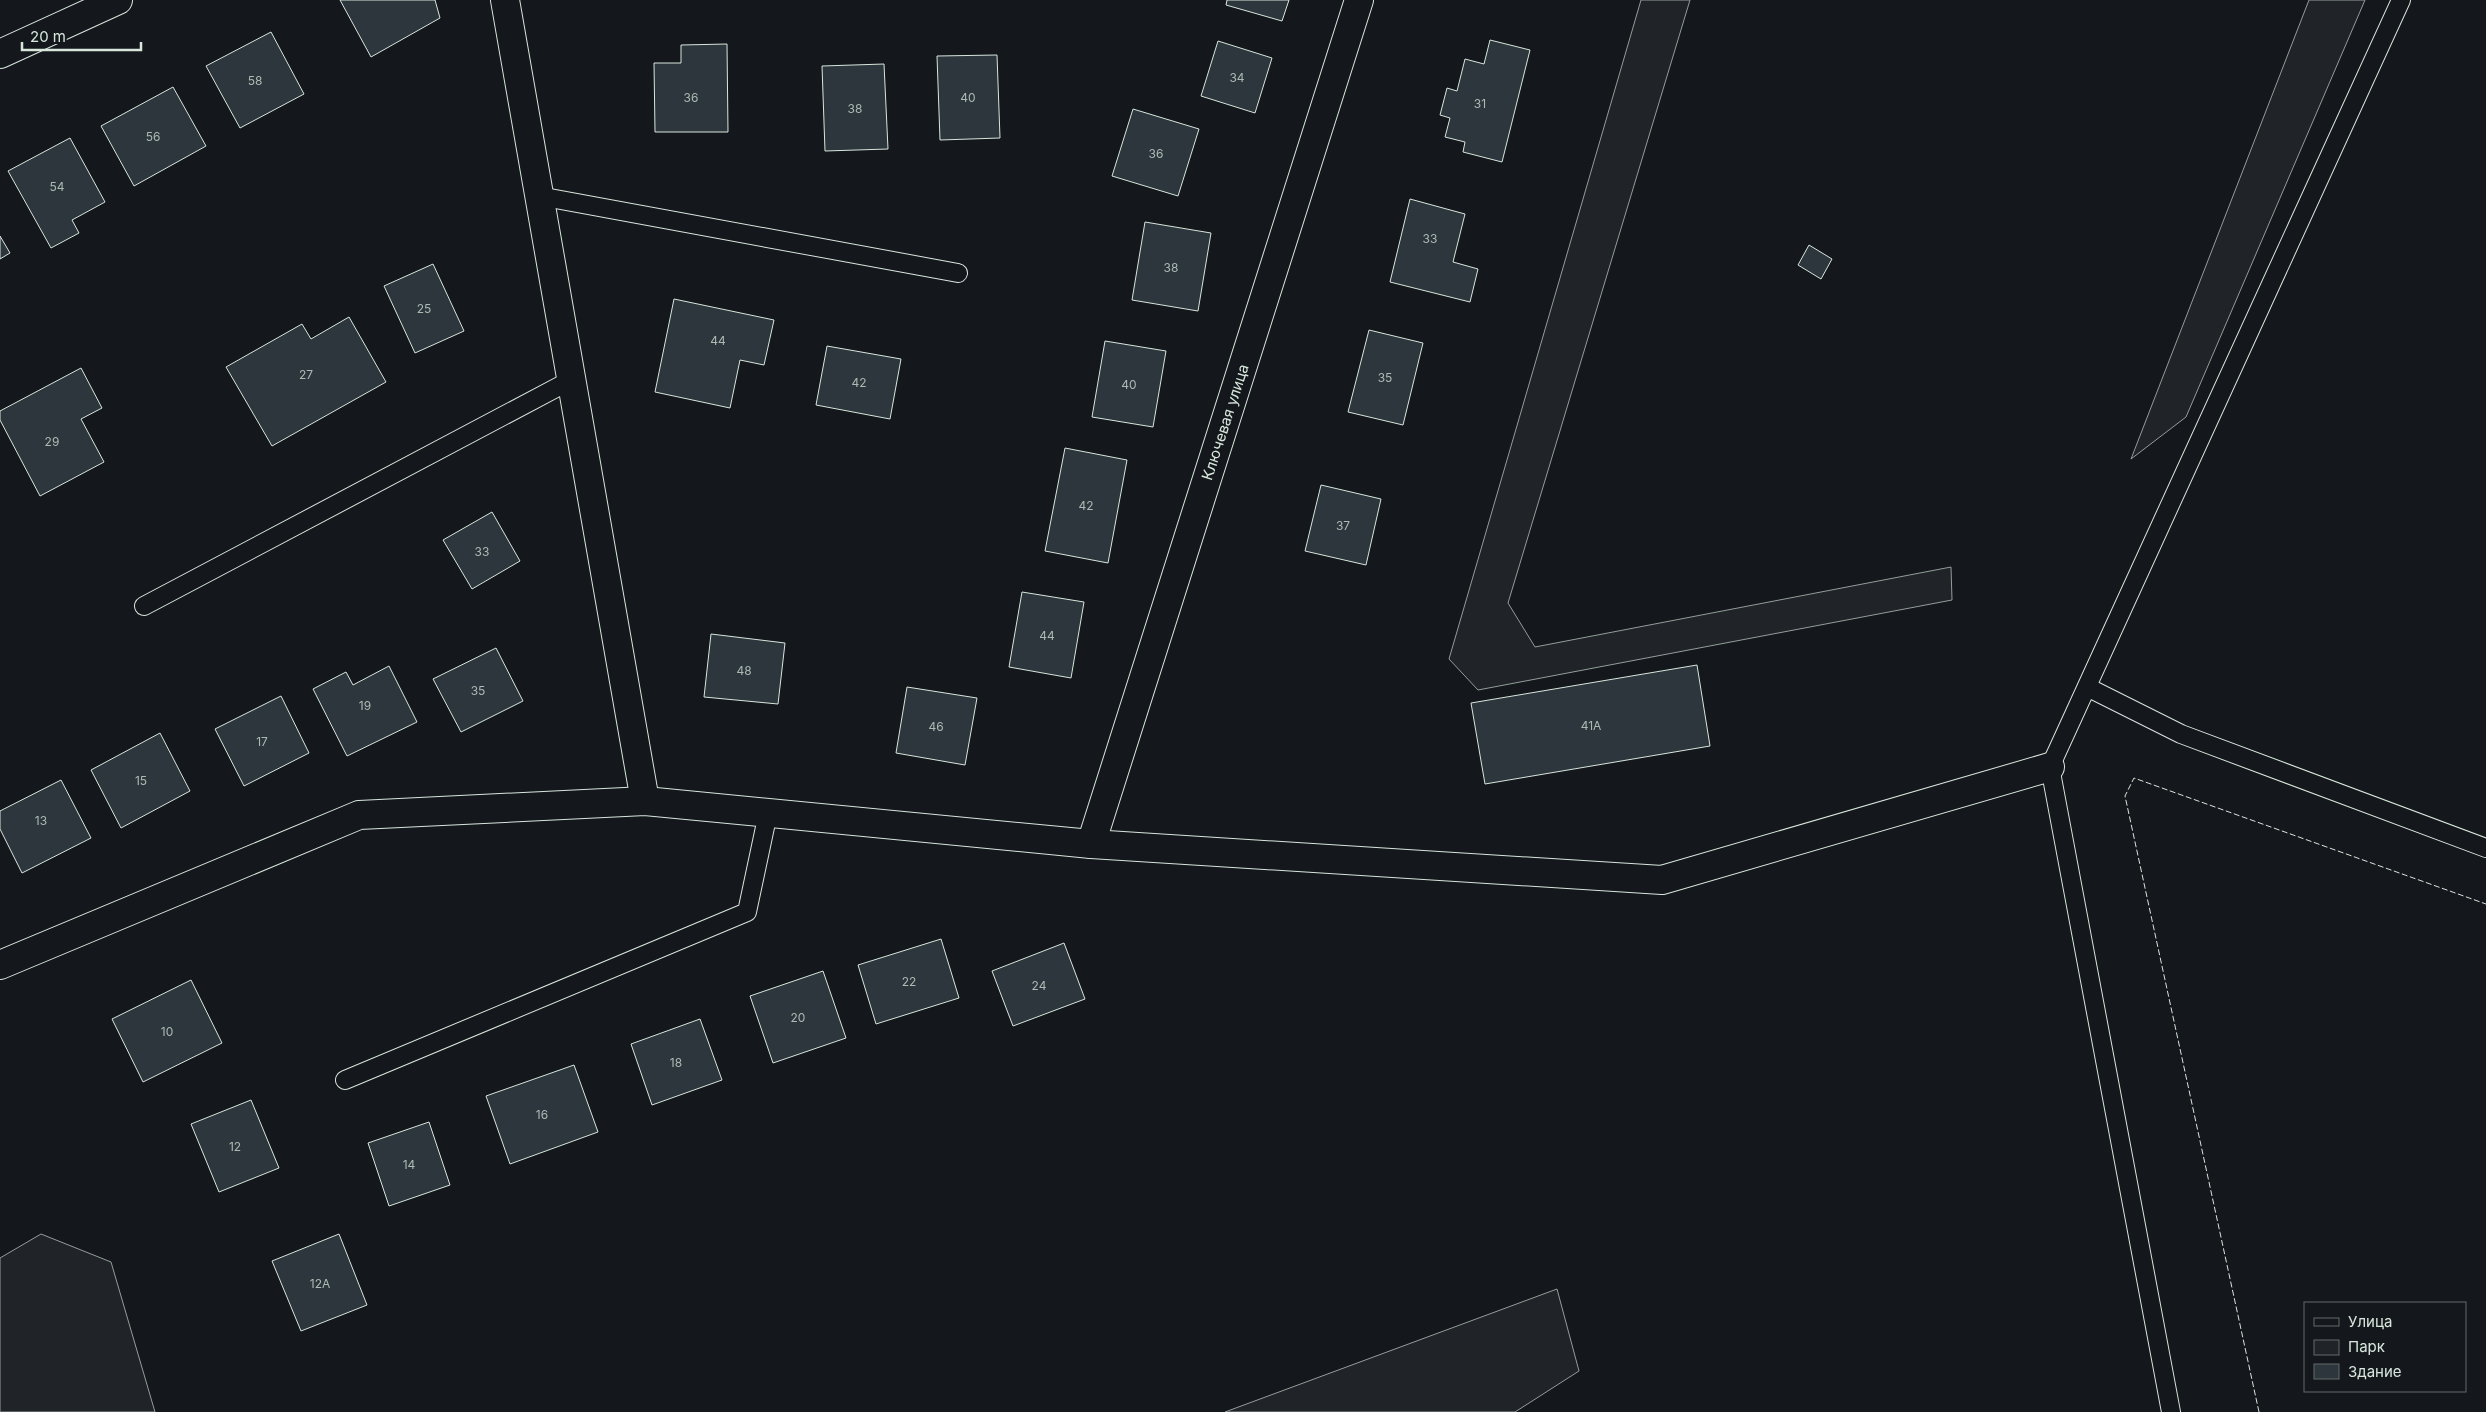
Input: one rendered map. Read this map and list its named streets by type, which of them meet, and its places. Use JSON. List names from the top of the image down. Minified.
{"streets":{"street":["Ключевая улица"]},"house_numbers":["34","58","36","40","31","38","56","36","54","33","38","25","44","27","35","42","40","29","42","37","33","44","48","35","19","41А","46","17","15","13","22","24","20","10","18","16","12","14","12А"],"legend":["Улица","Парк","Здание"],"scale_bar":"20 m"}
